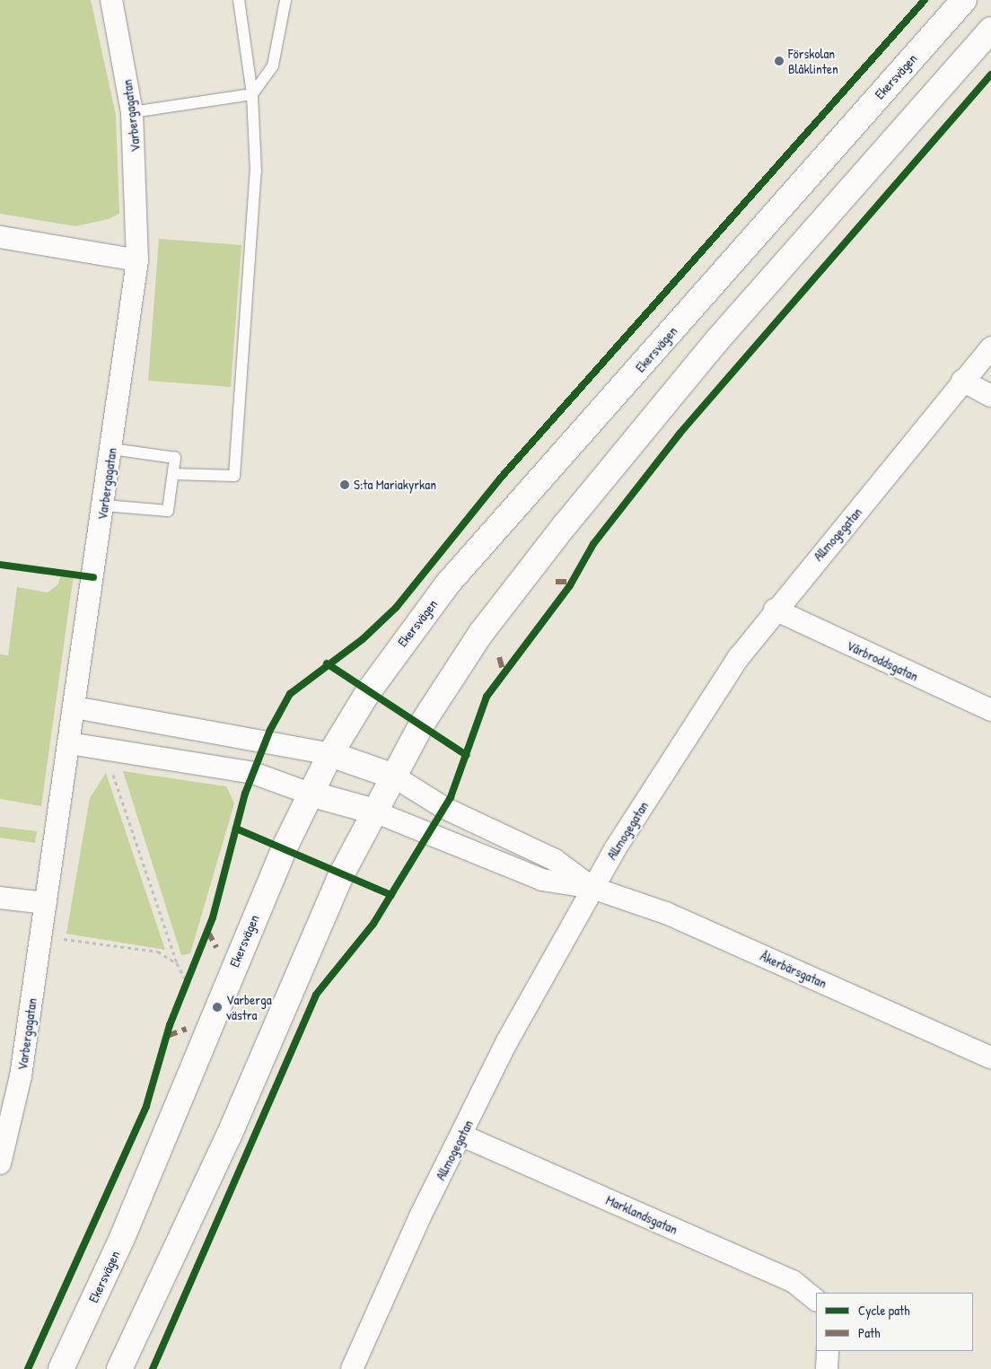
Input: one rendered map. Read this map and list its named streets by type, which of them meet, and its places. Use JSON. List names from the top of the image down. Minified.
{"streets":{"main road":["Ekersvägen"],"street":["Varbergagatan","Allmogegatan","Vårbroddsgatan","Åkerbärsgatan","Marklandsgatan"]},"crossings":[["Allmogegatan","Vårbroddsgatan"],["Allmogegatan","Åkerbärsgatan"],["Allmogegatan","Marklandsgatan"]],"places":["Förskolan Blåklinten","S:ta Mariakyrkan","Varberga västra"],"legend":["Cycle path","Path"]}
